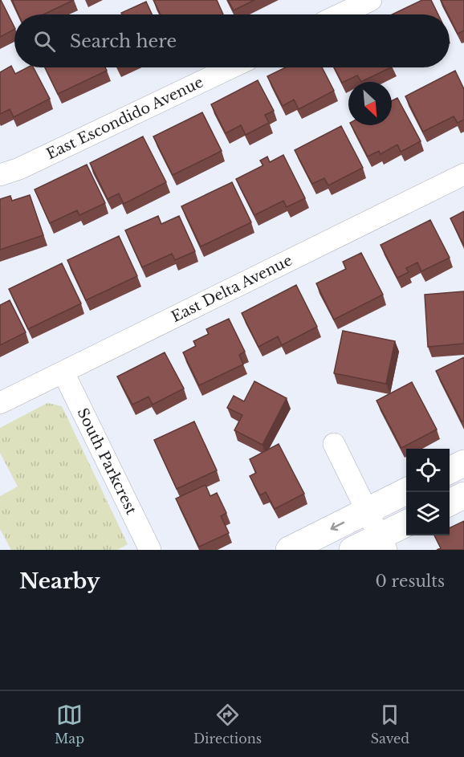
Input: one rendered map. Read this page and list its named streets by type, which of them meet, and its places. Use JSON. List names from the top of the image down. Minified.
{"streets":{"street":["East Escondido Avenue","East Delta Avenue","South Parkcrest"]},"crossings":[["East Delta Avenue","South Parkcrest"]],"north":"bottom right","page":{"search":"Search here","heading":["Nearby","0 results"],"nav":["Map","Directions","Saved"]}}
